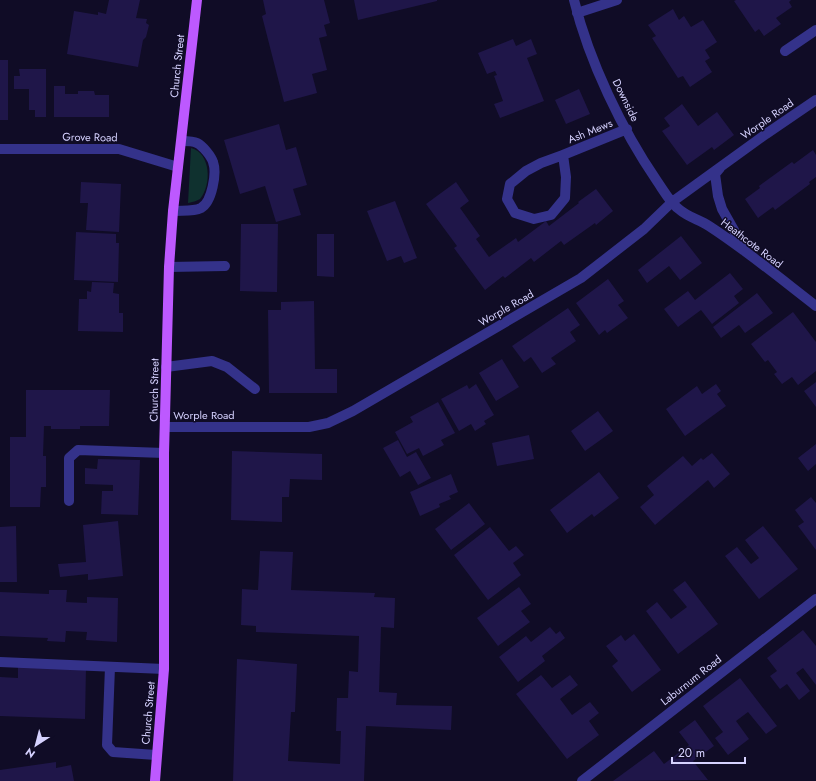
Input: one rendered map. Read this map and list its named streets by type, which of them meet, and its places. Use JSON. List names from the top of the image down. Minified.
{"streets":{"main road":["Church Street"],"street":["Downside","Worple Road","Ash Mews","Grove Road","Heathcote Road","Laburnum Road"]},"crossings":[["Church Street","Worple Road"],["Church Street","Grove Road"],["Downside","Worple Road"],["Downside","Ash Mews"],["Downside","Heathcote Road"],["Worple Road","Heathcote Road"]],"scale_bar":"20 m","north":"bottom left"}
